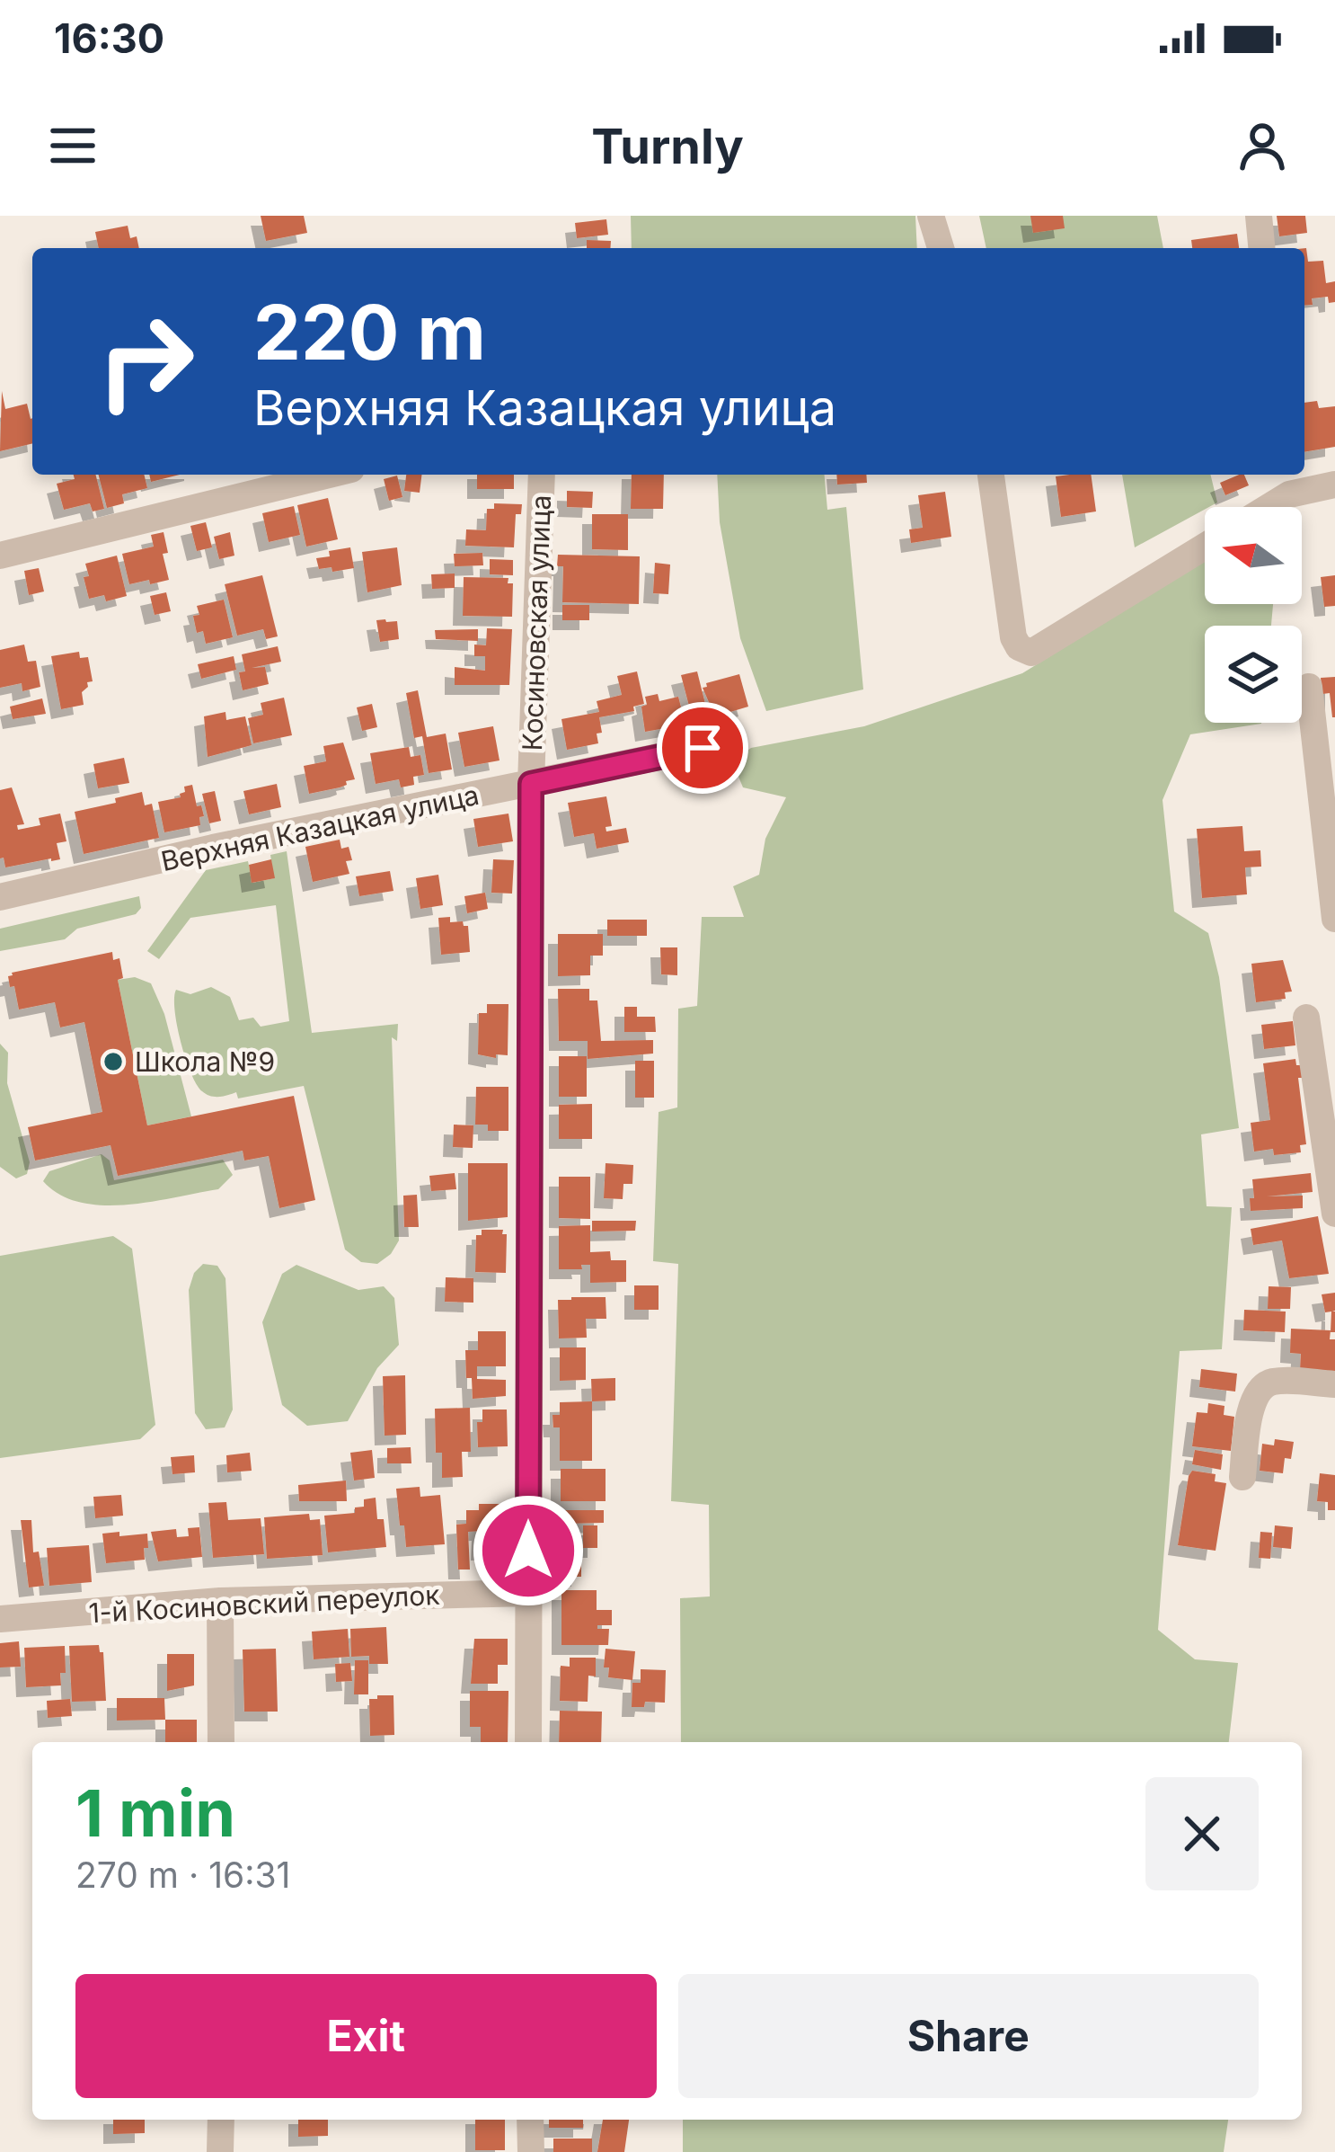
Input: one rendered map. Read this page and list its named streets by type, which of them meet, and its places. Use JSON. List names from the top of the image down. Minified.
{"streets":{"street":["Косиновская улица","Верхняя Казацкая улица","1-й Косиновский переулок"]},"crossings":[["Косиновская улица","Верхняя Казацкая улица"],["Косиновская улица","1-й Косиновский переулок"]],"places":["Школа №9"],"north":"left","page":{"status":"16:30","header":"Turnly","turn":["220 m","Верхняя Казацкая улица"],"heading":["1 min","270 m · 16:31"],"buttons":["Exit","Share"]}}
